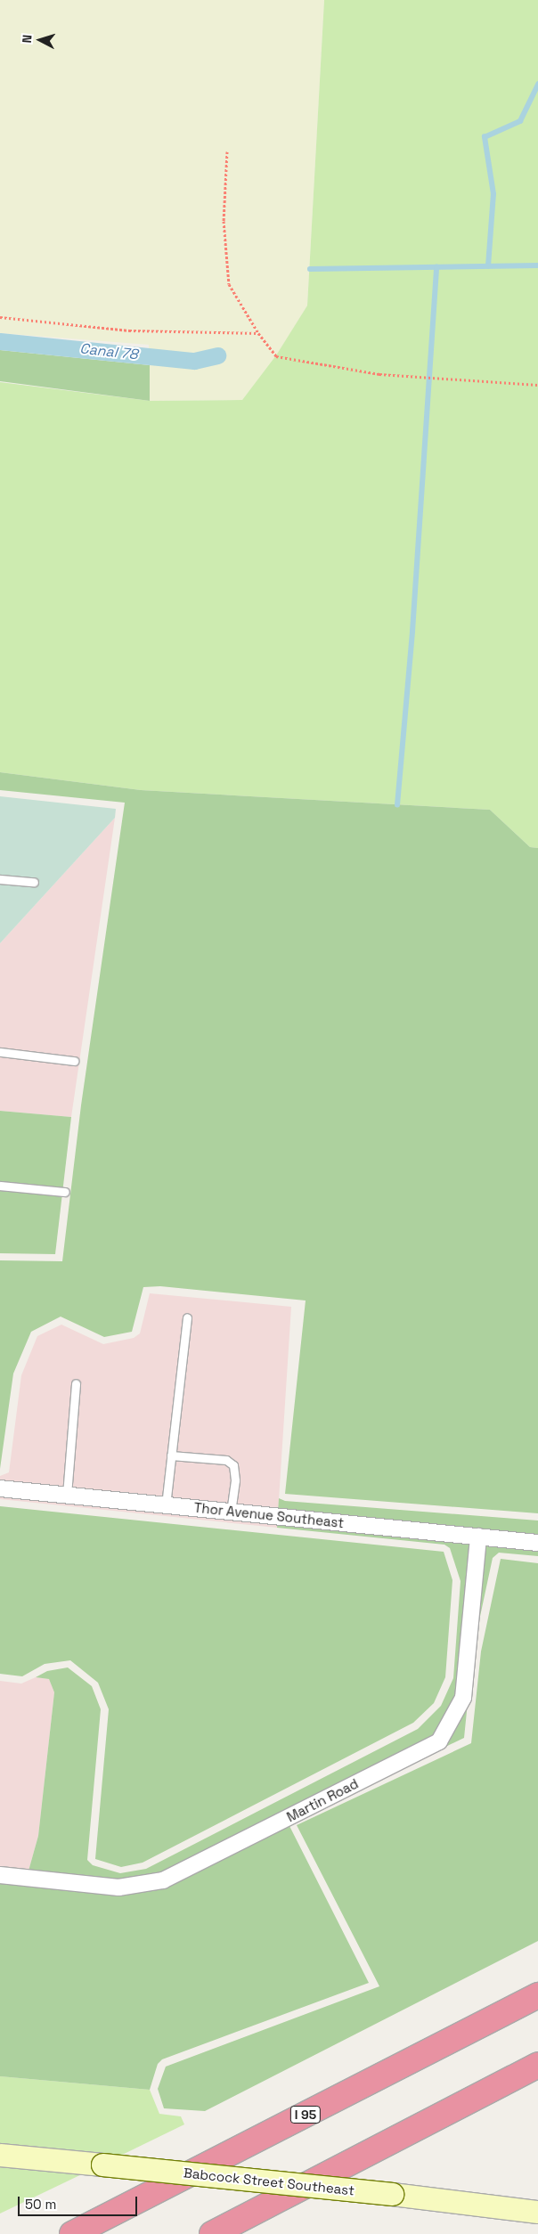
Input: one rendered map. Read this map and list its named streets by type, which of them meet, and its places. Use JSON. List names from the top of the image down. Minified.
{"streets":{"highway":["I 95"],"main road":["Babcock Street Southeast"],"street":["Thor Avenue Southeast","Martin Road"]},"crossings":[["Thor Avenue Southeast","Martin Road"]],"water":["Canal 78"],"scale_bar":"50 m","north":"left"}
